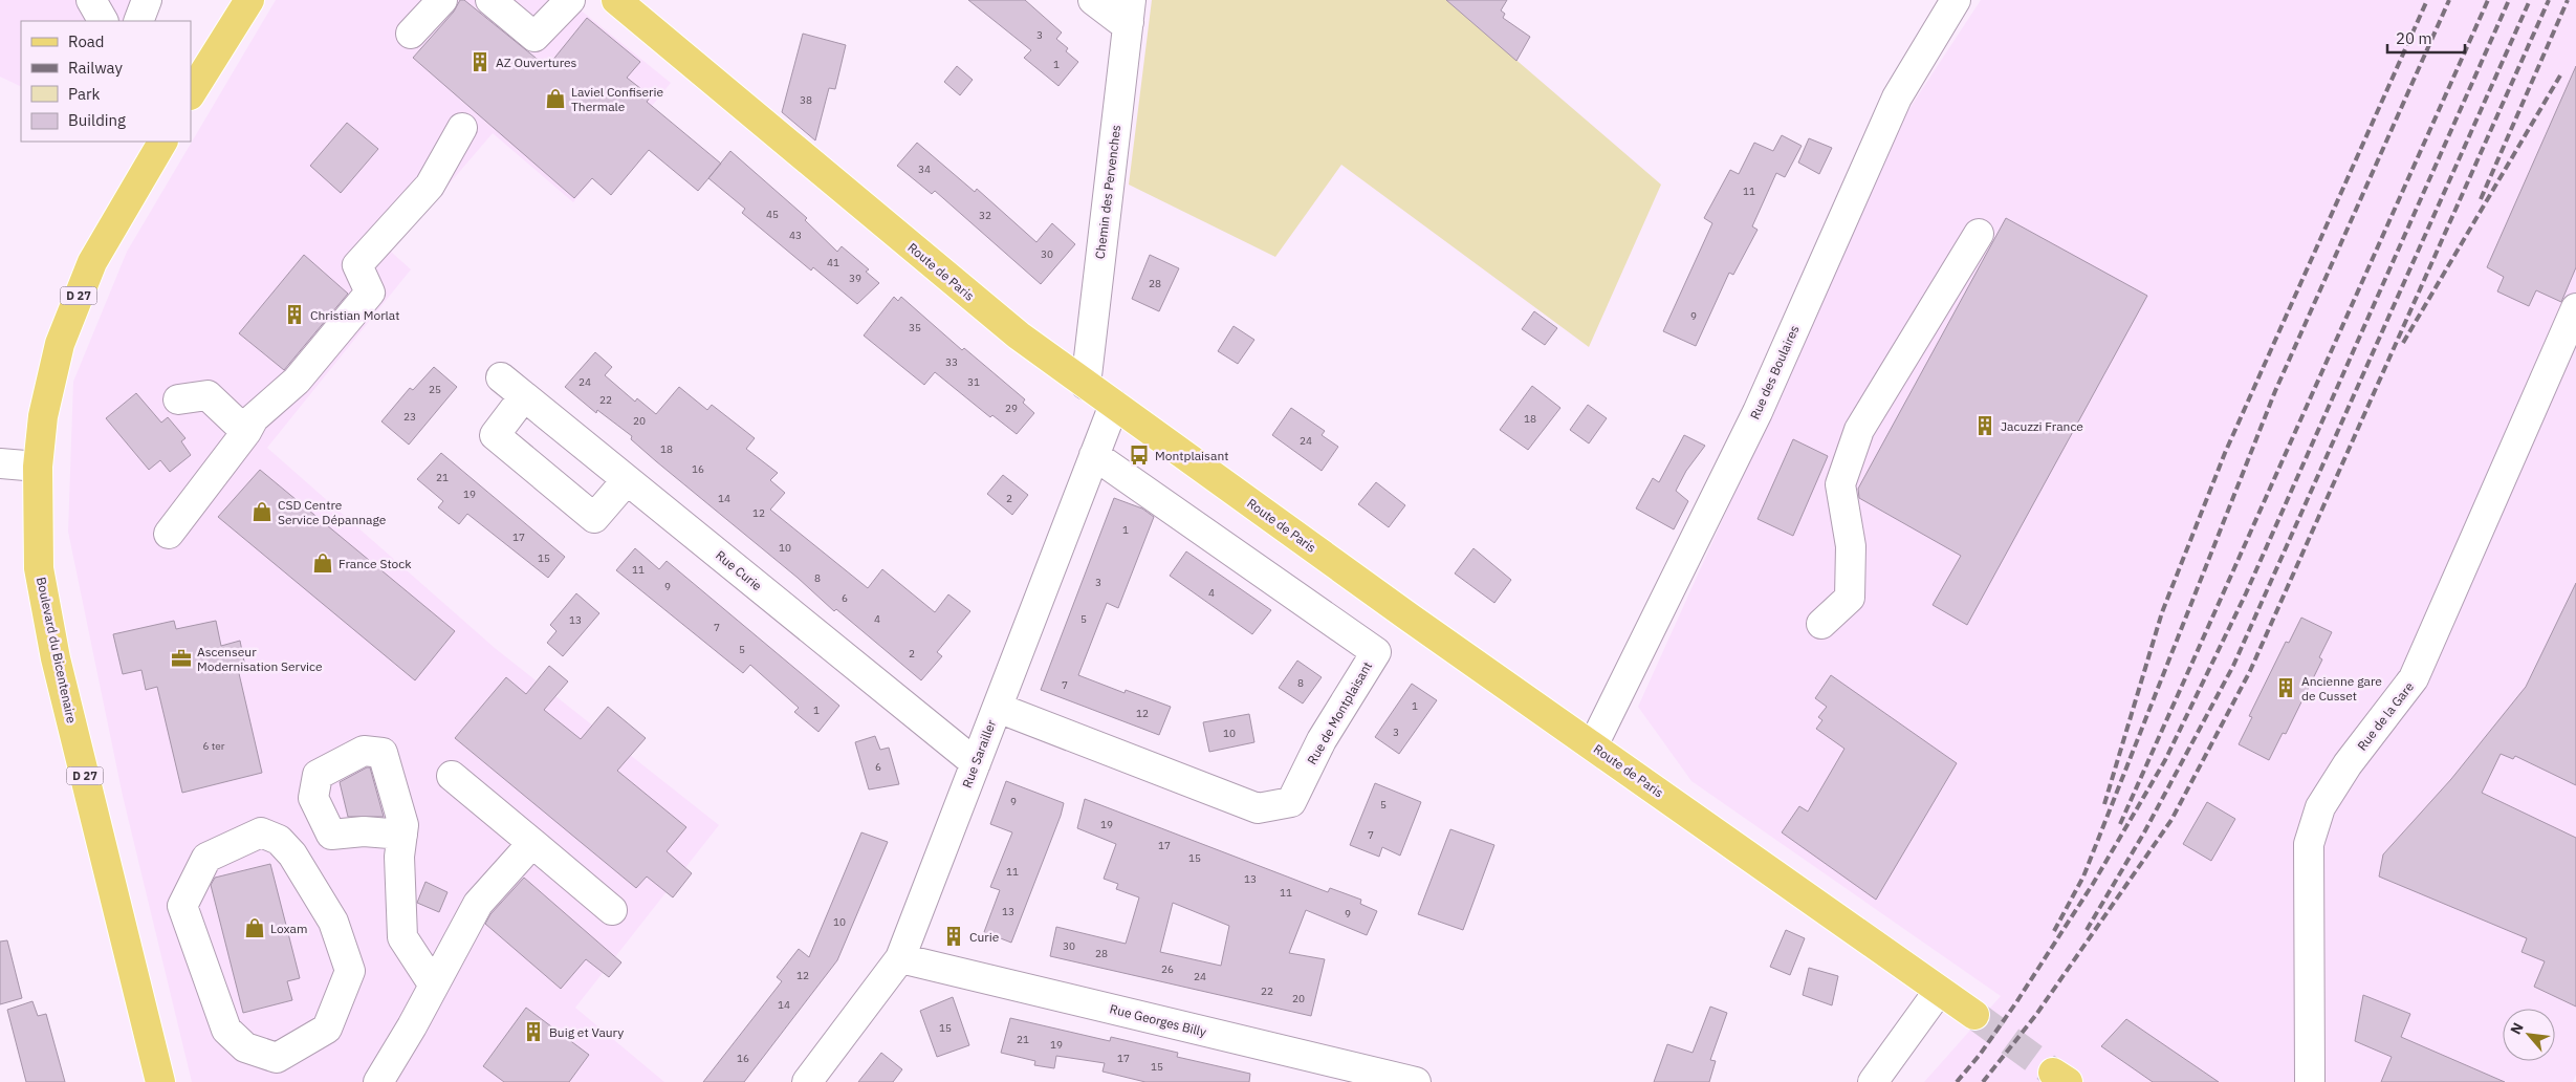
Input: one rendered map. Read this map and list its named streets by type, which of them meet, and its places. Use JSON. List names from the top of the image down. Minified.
{"streets":{"main road":["Route de Paris","D 27","Boulevard du Bicentenaire"],"street":["Chemin des Pervenches","Rue des Boulaires","Rue Curie","Rue de Montplaisant","Rue de la Gare","Rue Sarailler","Rue Georges Billy"]},"crossings":[["Chemin des Pervenches","Route de Paris"],["Route de Paris","Rue des Boulaires"],["Route de Paris","Rue Sarailler"],["Rue Curie","Rue Sarailler"],["Rue de Montplaisant","Rue Sarailler"],["Rue Sarailler","Rue Georges Billy"]],"places":{"building":["AZ Ouvertures","Christian Morlat","Jacuzzi France","Ancienne gare de Cusset","Curie","Buig et Vaury"],"shop":["Laviel Confiserie Thermale","CSD Centre Service Dépannage","France Stock","Loxam"],"bus stop":["Montplaisant"],"office":["Ascenseur Modernisation Service"]},"house_numbers":["3","1","38","34","11","45","32","43","30","41","39","28","9","35","33","24","31","25","22","29","23","18","20","24","18","16","21","19","14","2","12","1","17","10","15","11","8","3","9","4","6","4","5","13","7","5","2","8","7","1","1","12","3","10","6 ter","6","9","5","19","7","17","15","11","13","11","13","9","10","30","28","26","12","24","22","20","14","15","21","19","16","17","15"],"legend":["Road","Railway","Park","Building"],"scale_bar":"20 m","north":"top left"}
